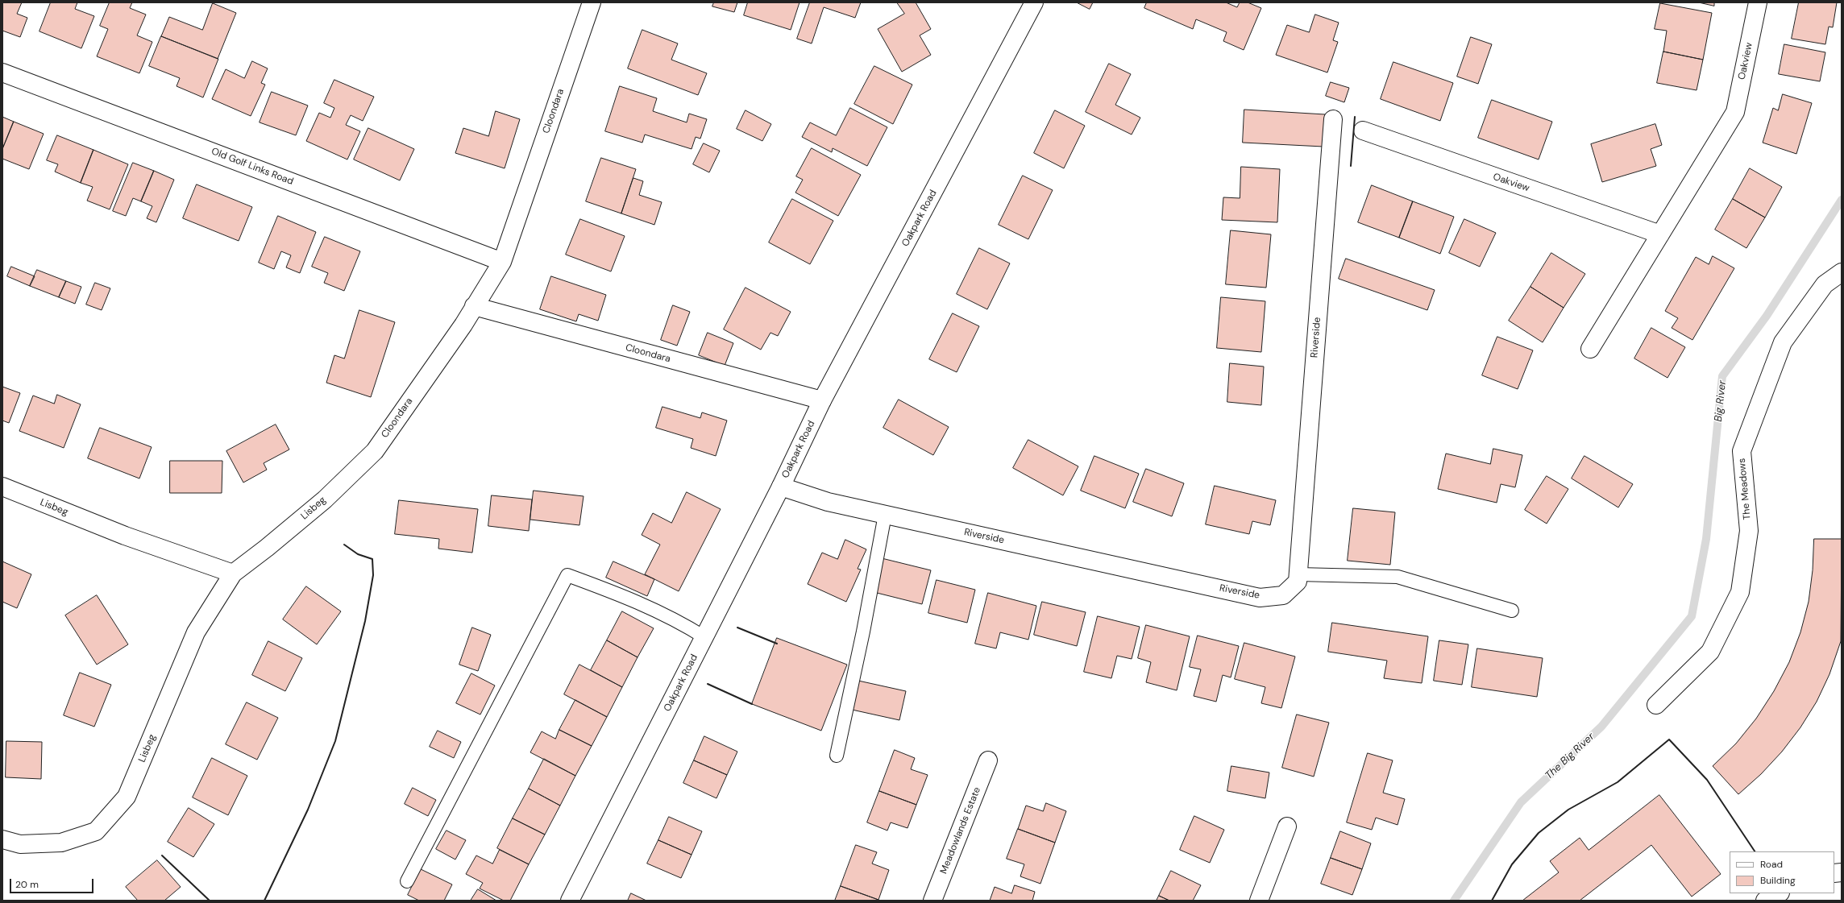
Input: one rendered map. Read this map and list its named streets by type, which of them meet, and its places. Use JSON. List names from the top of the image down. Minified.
{"streets":{"street":["Oakview","Cloondara","Old Golf Links Road","Oakpark Road","Riverside","The Meadows","Lisbeg","Meadowlands Estate"]},"crossings":[["Cloondara","Old Golf Links Road"],["Cloondara","Oakpark Road"],["Cloondara","Lisbeg"],["Oakpark Road","Riverside"]],"water":["Big River","The Big River"],"legend":["Road","Building"],"scale_bar":"20 m"}
